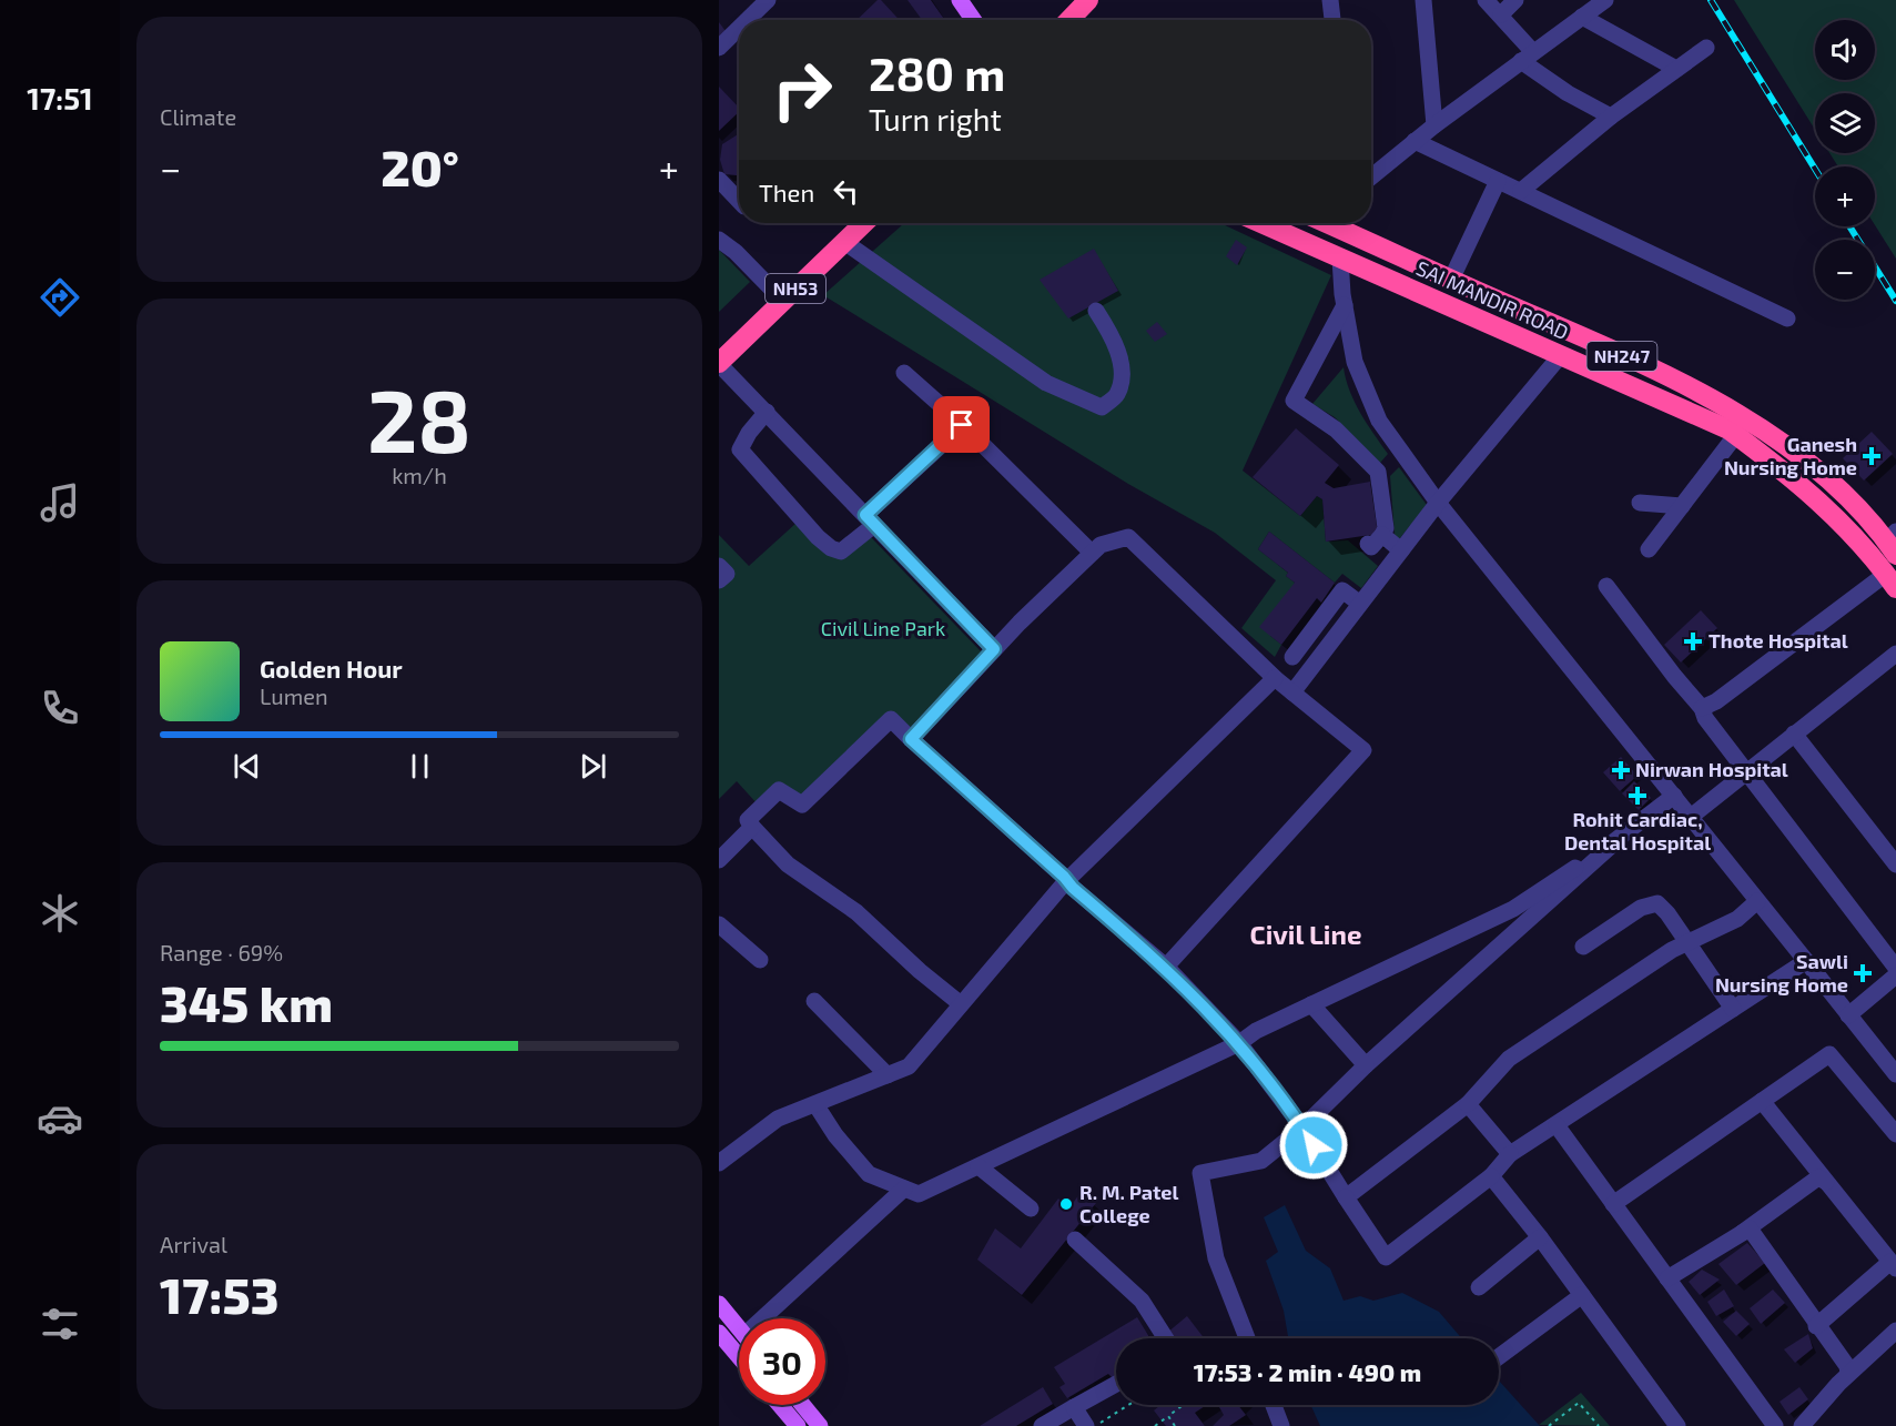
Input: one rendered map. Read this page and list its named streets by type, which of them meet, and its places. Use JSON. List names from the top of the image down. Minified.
{"streets":{"highway":["NH53","SAI MANDIR ROAD","NH247"]},"districts":["Civil Line"],"parks":["Civil Line Park"],"places":{"health":["Ganesh Nursing Home","Thote Hospital","Nirwan Hospital","Rohit Cardiac, Dental Hospital","Sawli Nursing Home"],"other":["R. M. Patel College"]},"page":{"tabs":"17:51","tile":["Climate",["28","km/h"],["Range · 69%","345 km"],["Arrival","17:53"]],"map_buttons":["+","−"],"turn":["280 m","Turn right"],"heat":["−","20°","+"],"then":"Then","song":["Golden Hour","Lumen"],"limit":"30","trip":"17:53 · 2 min · 490 m"}}
